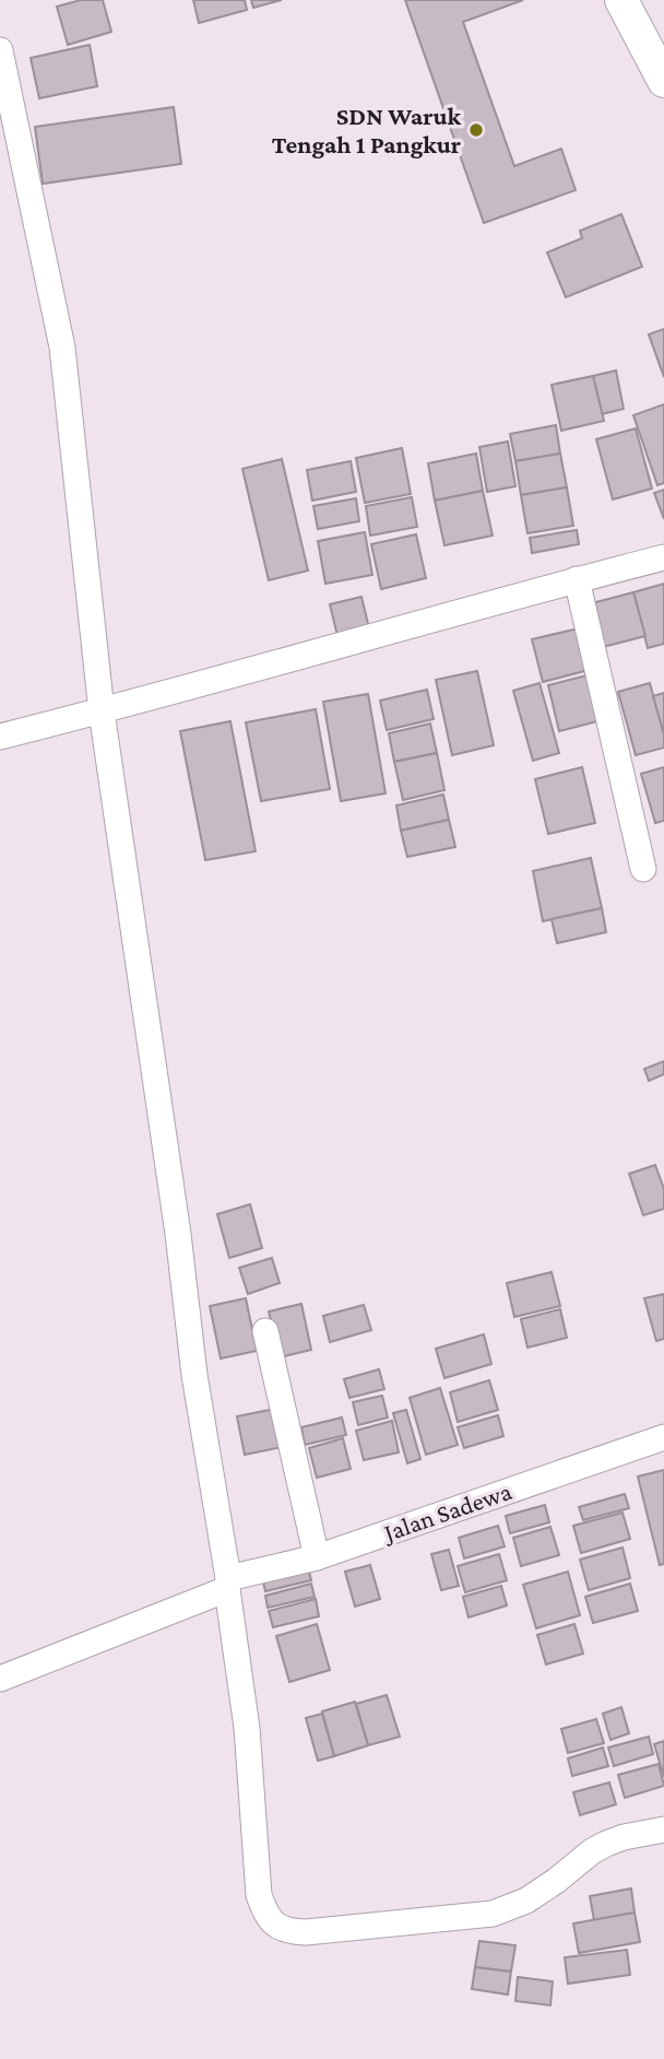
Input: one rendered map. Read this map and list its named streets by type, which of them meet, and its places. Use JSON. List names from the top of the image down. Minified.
{"streets":{"street":["Jalan Sadewa"]},"places":["SDN Waruk Tengah 1 Pangkur"]}
